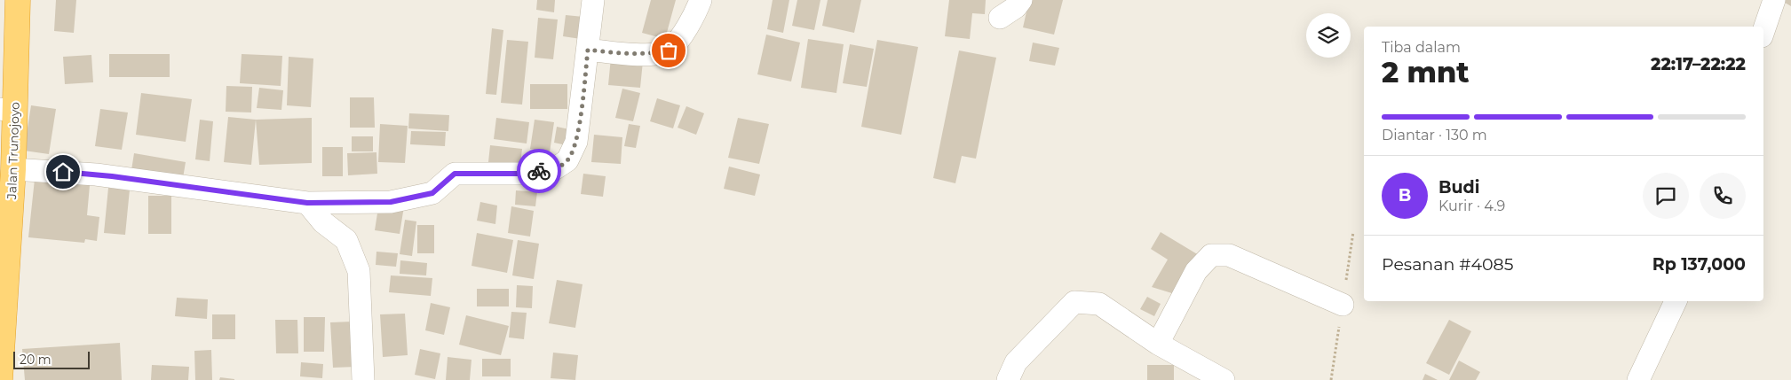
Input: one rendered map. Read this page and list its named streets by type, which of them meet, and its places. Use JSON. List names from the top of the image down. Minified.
{"streets":{"highway":["Jalan Trunojoyo"]},"scale_bar":"20 m","page":{"heading":["2 mnt","Tiba dalam","22:17–22:22"],"panel":["Budi","Kurir · 4.9","Pesanan #4085","Rp 137,000"],"bar":"Diantar · 130 m","round":"B","scale":"20 m"}}
